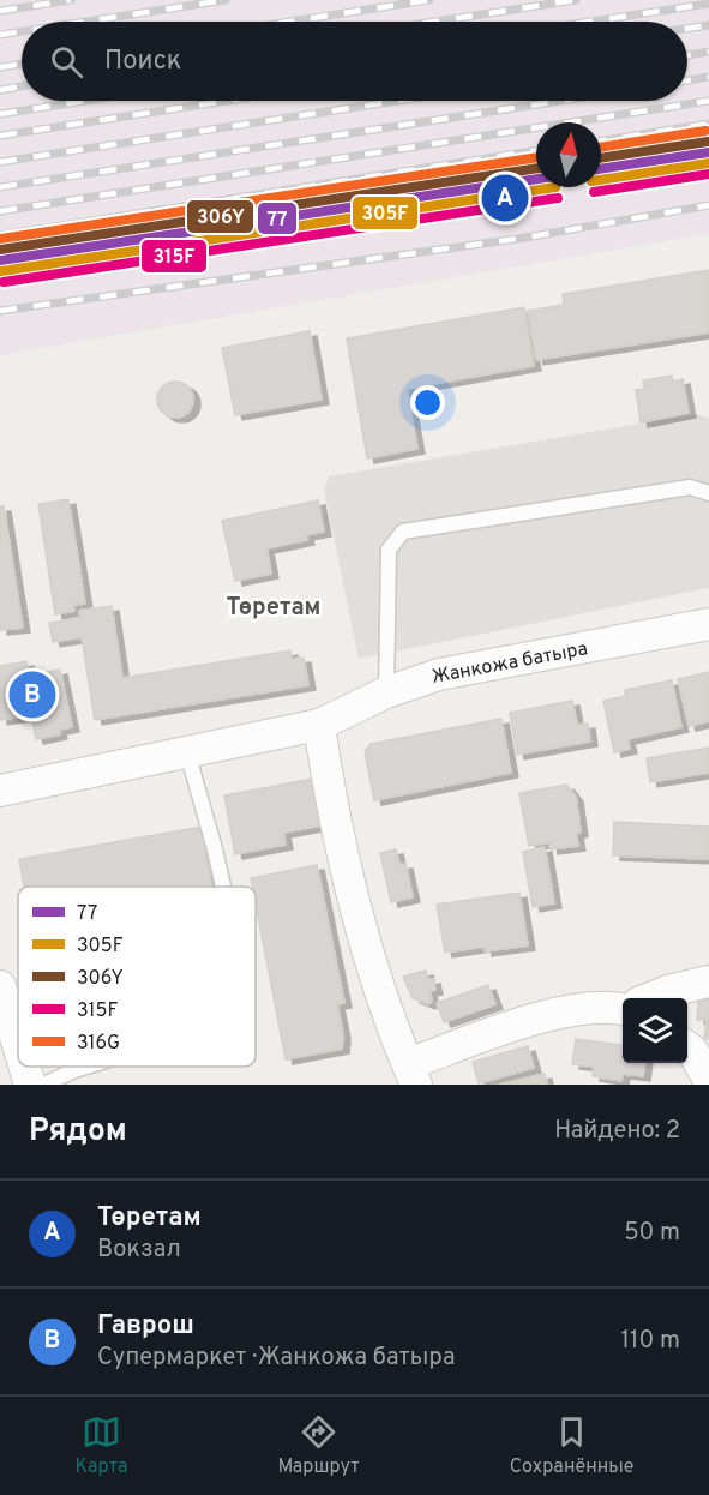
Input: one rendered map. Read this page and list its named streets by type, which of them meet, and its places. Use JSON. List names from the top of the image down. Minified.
{"streets":{"street":["Жанкожа батыра"]},"districts":["Төретам"],"lines":["transit line 316G","transit line 306Y","transit line 77","transit line 305F","transit line 315F"],"legend":["77","305F","306Y","315F","316G"],"north":"top","page":{"search":"Поиск","pins":["A","B"],"heading":["Рядом","Найдено: 2"],"list":[{"mark":"A","name":"Төретам","note":"Вокзал","value":"50 m"},{"mark":"B","name":"Гаврош","note":"Супермаркет · Жанкожа батыра","value":"110 m"}],"nav":["Карта","Маршрут","Сохранённые"]}}
